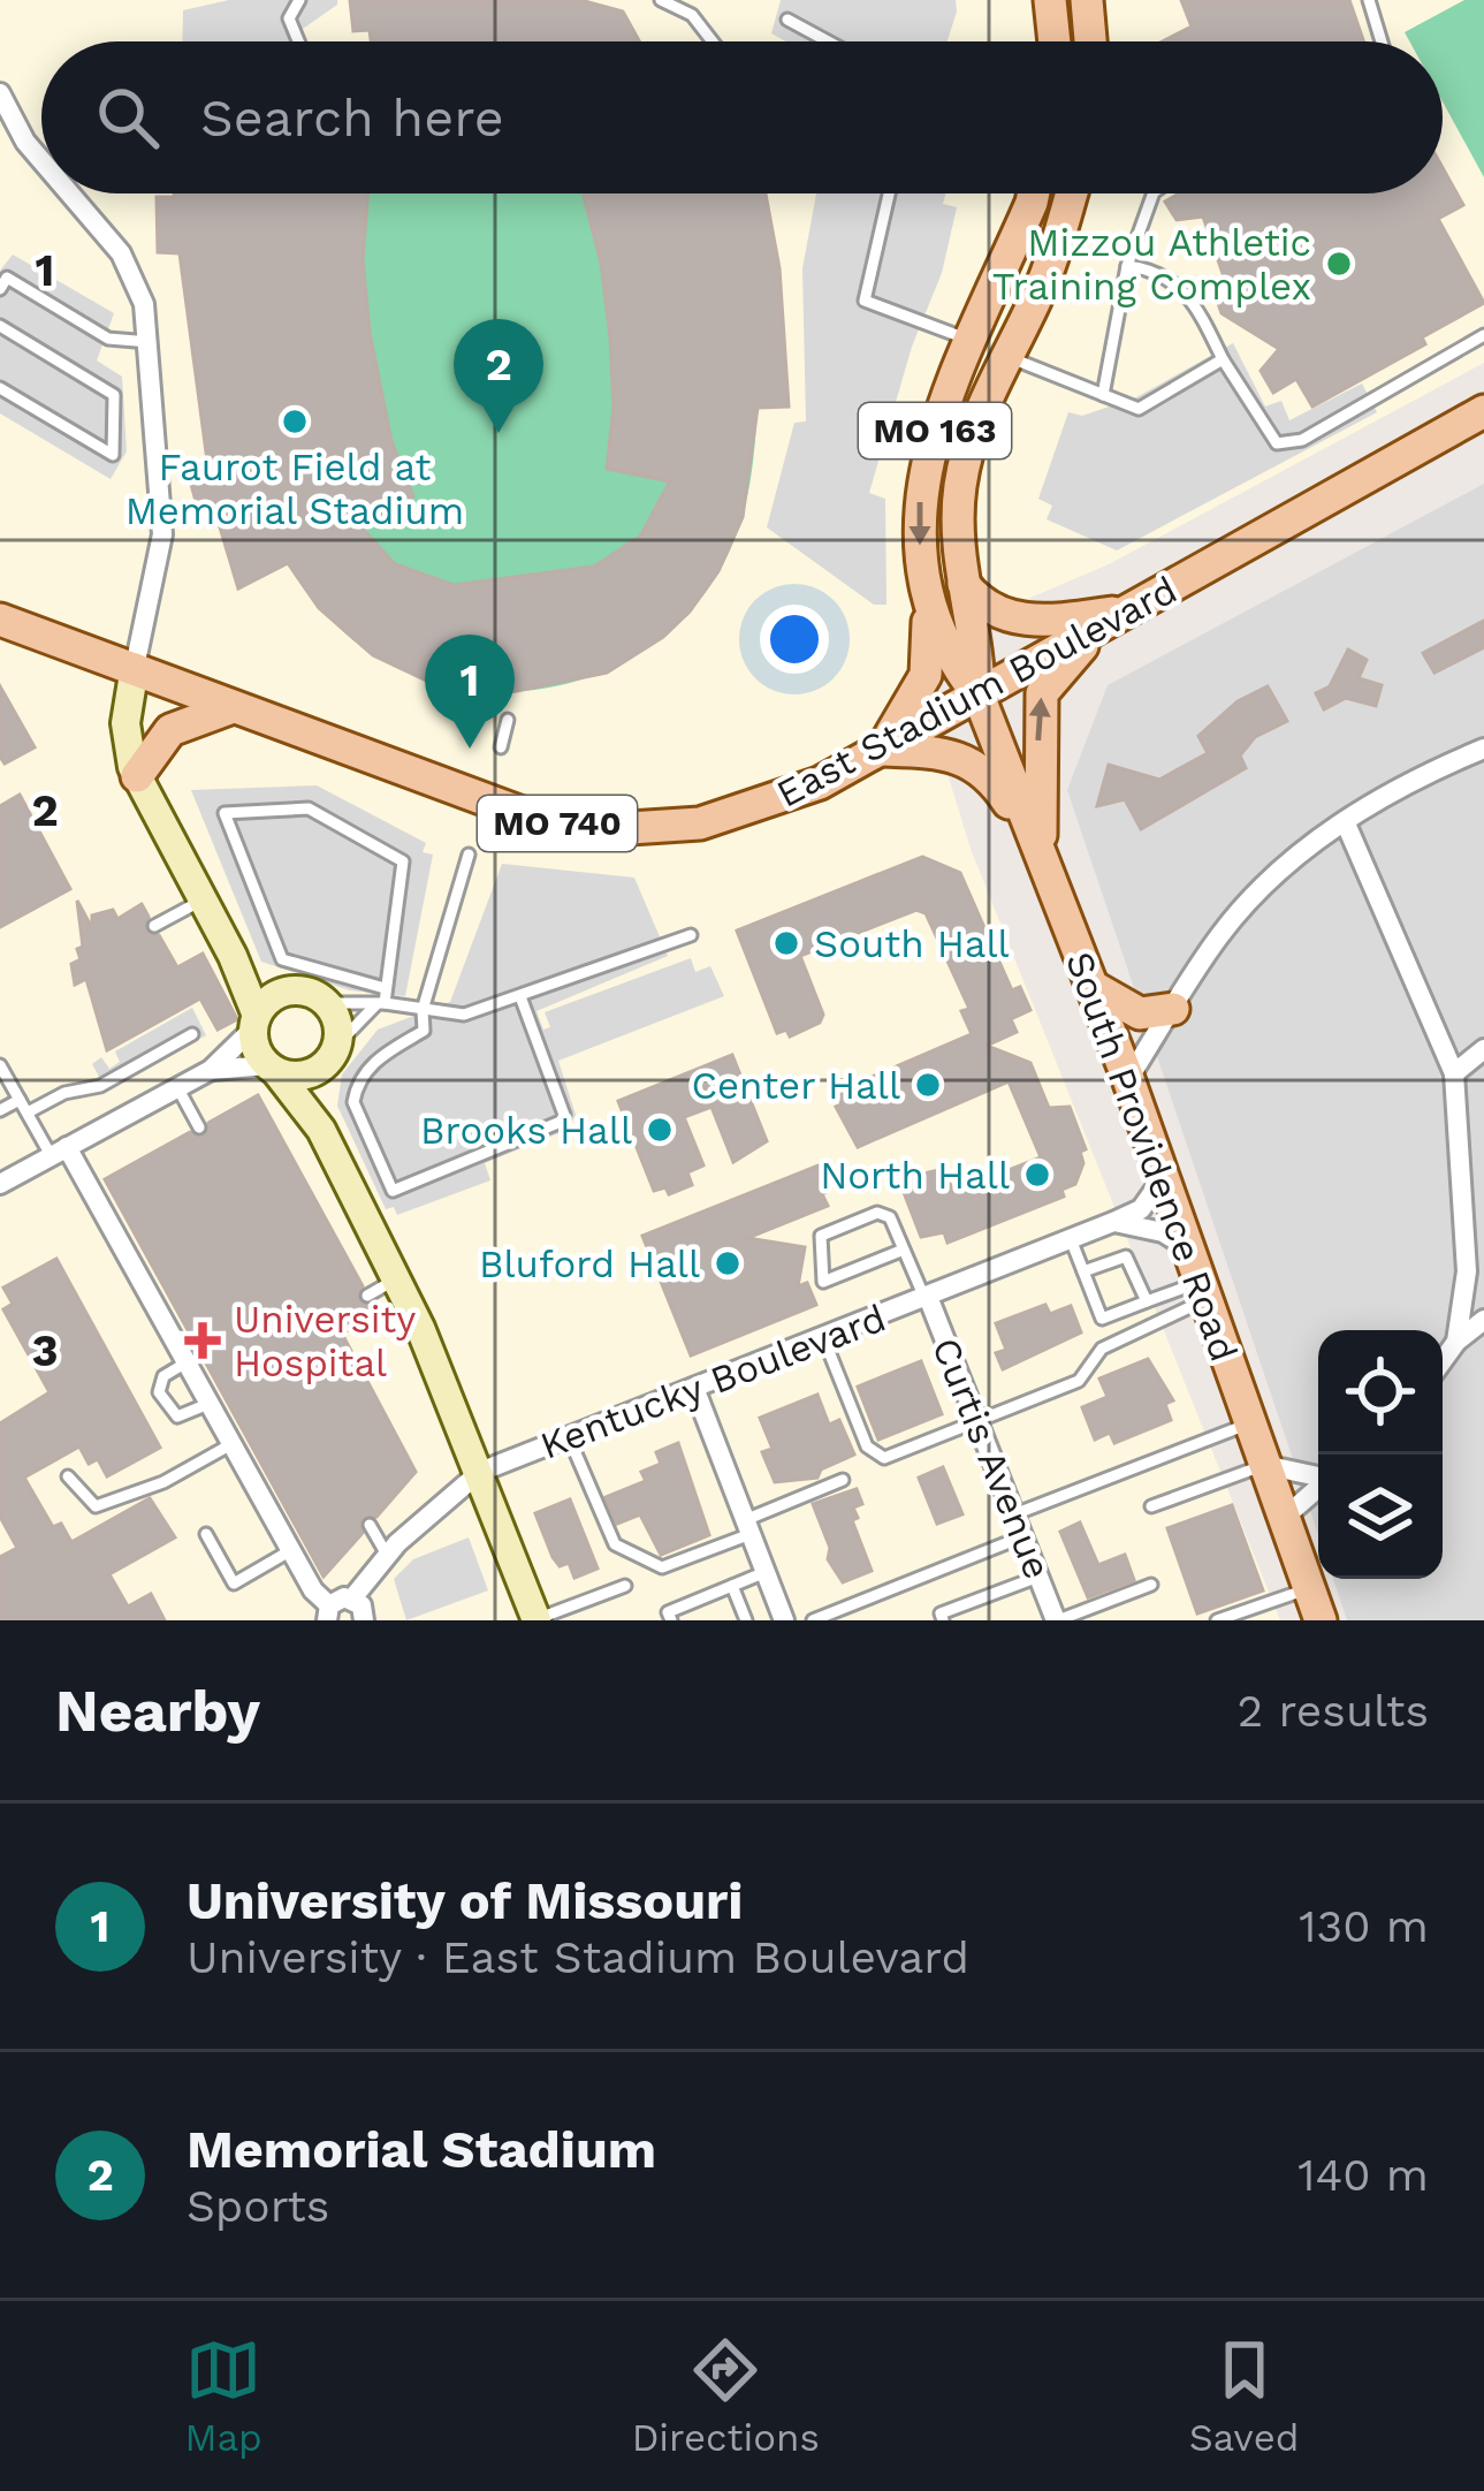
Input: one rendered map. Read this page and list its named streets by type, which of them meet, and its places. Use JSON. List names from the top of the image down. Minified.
{"streets":{"main road":["MO 163","East Stadium Boulevard","MO 740","South Providence Road"],"street":["Kentucky Boulevard","Curtis Avenue"]},"crossings":[["East Stadium Boulevard","South Providence Road"],["South Providence Road","Kentucky Boulevard"],["Kentucky Boulevard","Curtis Avenue"]],"places":{"other":["Mizzou Athletic Training Complex","Faurot Field at Memorial Stadium","South Hall","Center Hall","Brooks Hall","North Hall","Bluford Hall"],"health":["University Hospital"]},"page":{"search":"Search here","pins":["2","1"],"heading":["Nearby","2 results"],"list":[{"mark":"1","name":"University of Missouri","note":"University · East Stadium Boulevard","value":"130 m"},{"mark":"2","name":"Memorial Stadium","note":"Sports","value":"140 m"}],"nav":["Map","Directions","Saved"]},"grid":{"rows":["1","2","3"]}}
